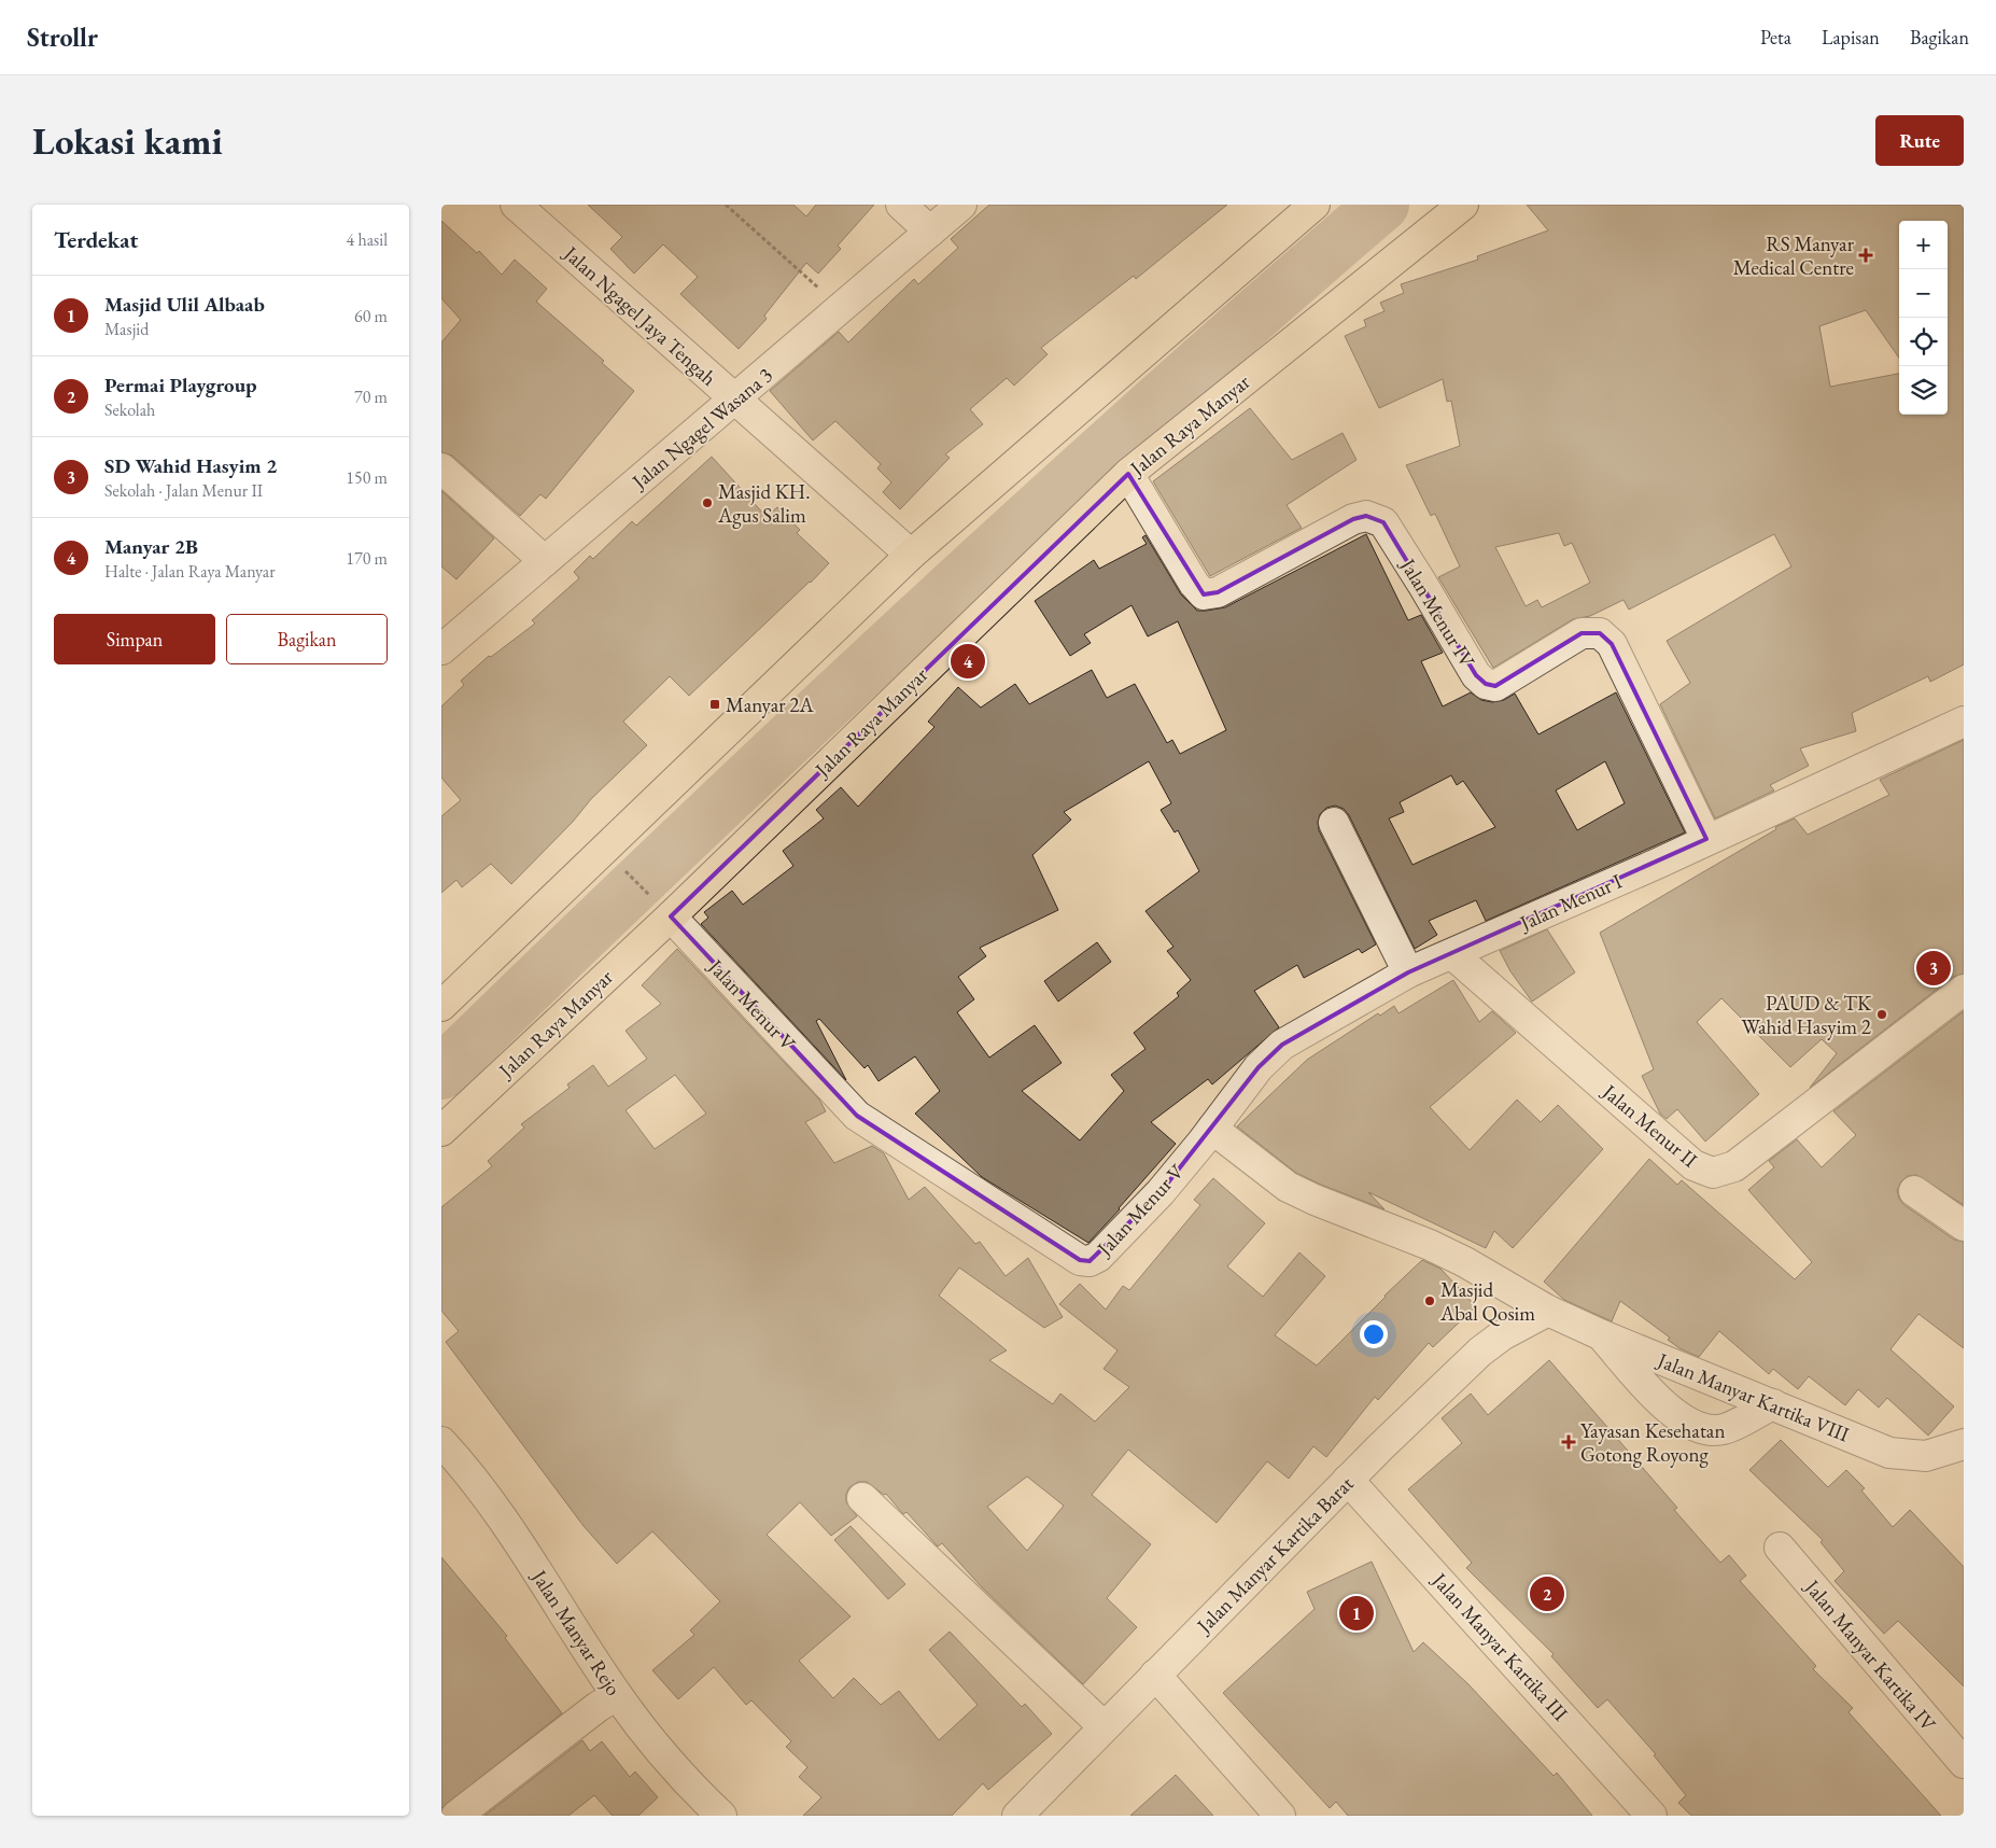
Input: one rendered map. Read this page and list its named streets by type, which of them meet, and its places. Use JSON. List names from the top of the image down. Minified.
{"streets":{"main road":["Jalan Raya Manyar"],"street":["Jalan Ngagel Jaya Tengah","Jalan Ngagel Wasana 3","Jalan Menur IV","Jalan Menur I","Jalan Menur V","Jalan Menur II","Jalan Manyar Kartika VIII","Jalan Manyar Kartika Barat","Jalan Manyar Rejo","Jalan Manyar Kartika III","Jalan Manyar Kartika IV"]},"crossings":[["Jalan Ngagel Jaya Tengah","Jalan Ngagel Wasana 3"],["Jalan Raya Manyar","Jalan Menur IV"],["Jalan Raya Manyar","Jalan Menur V"],["Jalan Menur IV","Jalan Menur I"],["Jalan Menur I","Jalan Menur V"],["Jalan Menur I","Jalan Menur II"],["Jalan Manyar Kartika VIII","Jalan Manyar Kartika Barat"],["Jalan Manyar Kartika Barat","Jalan Manyar Kartika III"]],"places":{"health":["RS Manyar Medical Centre","Yayasan Kesehatan Gotong Royong"],"other":["Masjid KH. Agus Salim","PAUD & TK Wahid Hasyim 2","Masjid Abal Qosim"],"transit":["Manyar 2A"]},"page":{"header":"Strollr","nav":["Peta","Lapisan","Bagikan"],"buttons":["Rute",["Simpan","Bagikan"]],"title":"Lokasi kami","heading":["Terdekat","4 hasil"],"map_buttons":["+","−"],"list":[{"mark":"1","name":"Masjid Ulil Albaab","note":"Masjid","value":"60 m"},{"mark":"2","name":"Permai Playgroup","note":"Sekolah","value":"70 m"},{"mark":"3","name":"SD Wahid Hasyim 2","note":"Sekolah · Jalan Menur II","value":"150 m"},{"mark":"4","name":"Manyar 2B","note":"Halte · Jalan Raya Manyar","value":"170 m"}],"pins":["4","3","2","1"]}}
